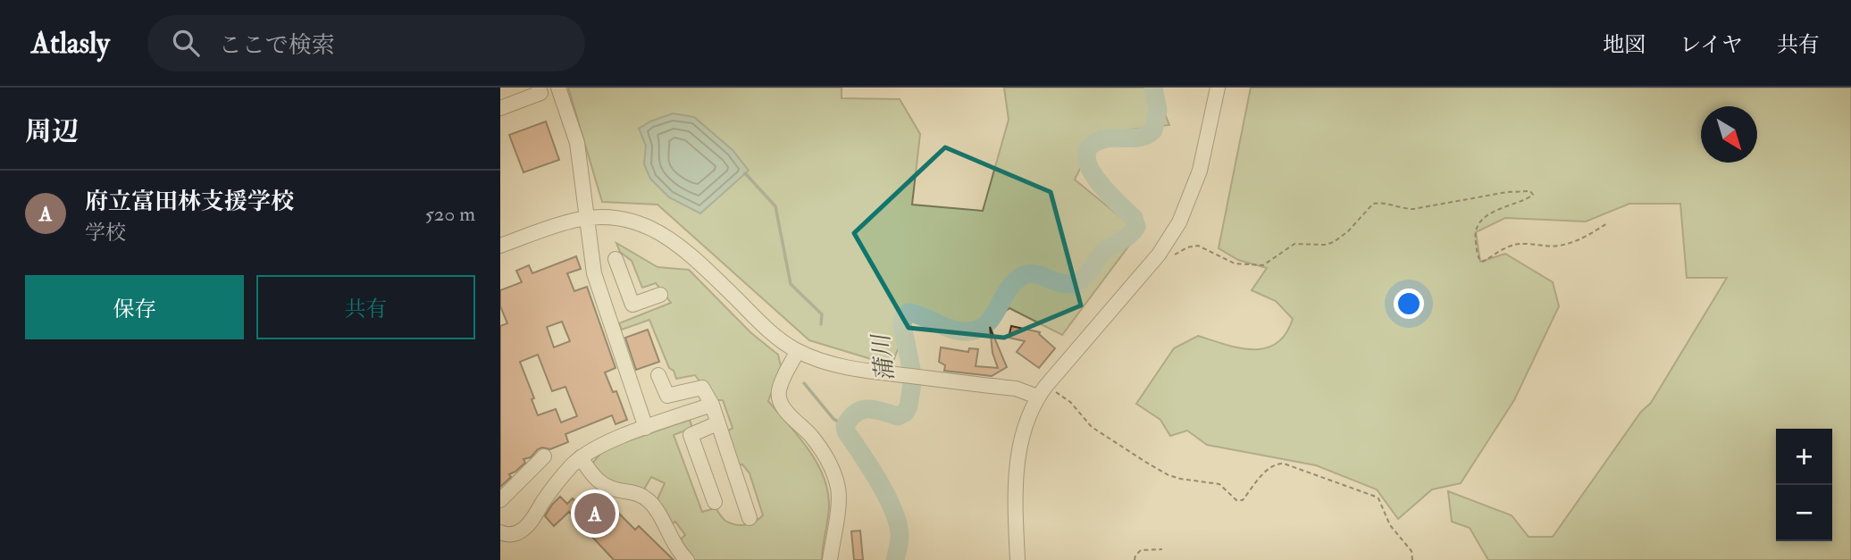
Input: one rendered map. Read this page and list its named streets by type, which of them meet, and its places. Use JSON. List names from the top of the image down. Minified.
{"water":["蒲川"],"north":"bottom right","page":{"header":"Atlasly","search":"ここで検索","nav":["地図","レイヤ","共有"],"heading":"周辺","list":[{"mark":"A","name":"府立富田林支援学校","note":"学校","value":"520 m"}],"buttons":["保存","共有"],"map_buttons":["+","−"],"pins":"A"}}
